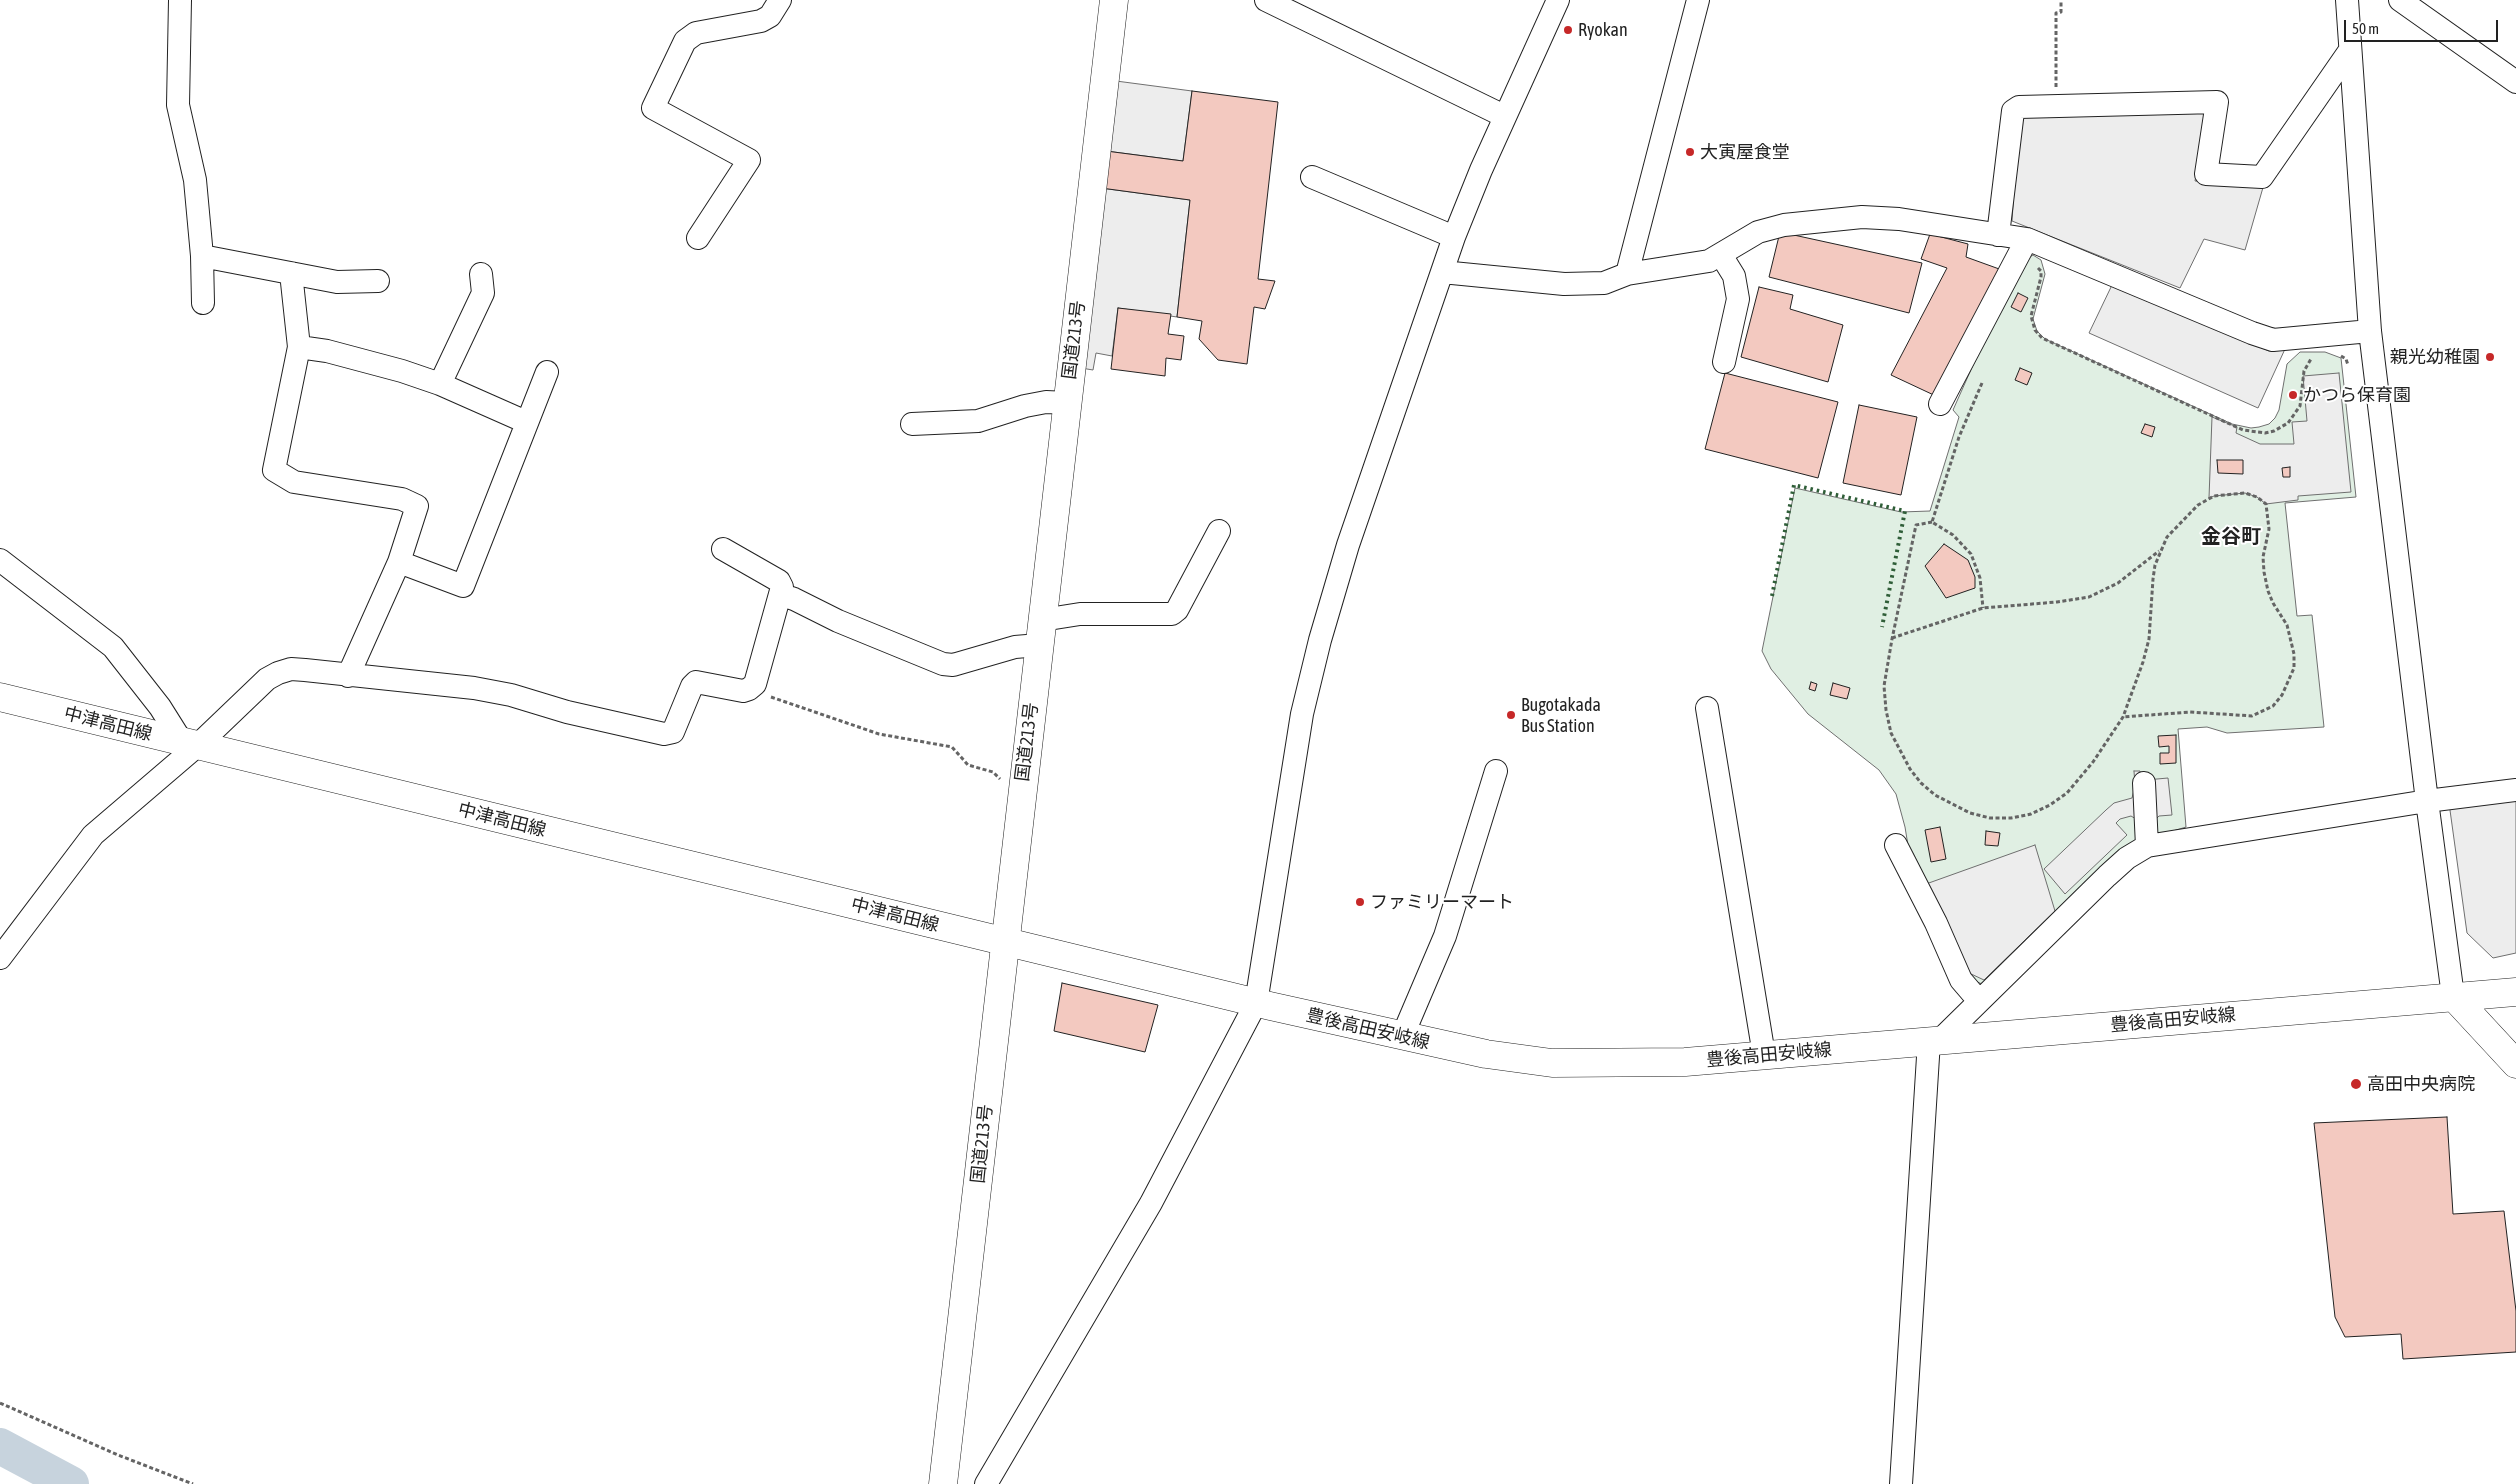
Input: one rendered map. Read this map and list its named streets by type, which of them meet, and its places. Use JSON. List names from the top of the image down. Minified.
{"streets":{"main road":["国道213号","中津高田線","豊後高田安岐線"]},"crossings":[["国道213号","中津高田線"],["国道213号","豊後高田安岐線"],["中津高田線","豊後高田安岐線"]],"districts":["金谷町"],"places":["Ryokan","大寅屋食堂","親光幼稚園","かつら保育園","Bugotakada Bus Station","ファミリーマート","高田中央病院"],"scale_bar":"50 m"}
